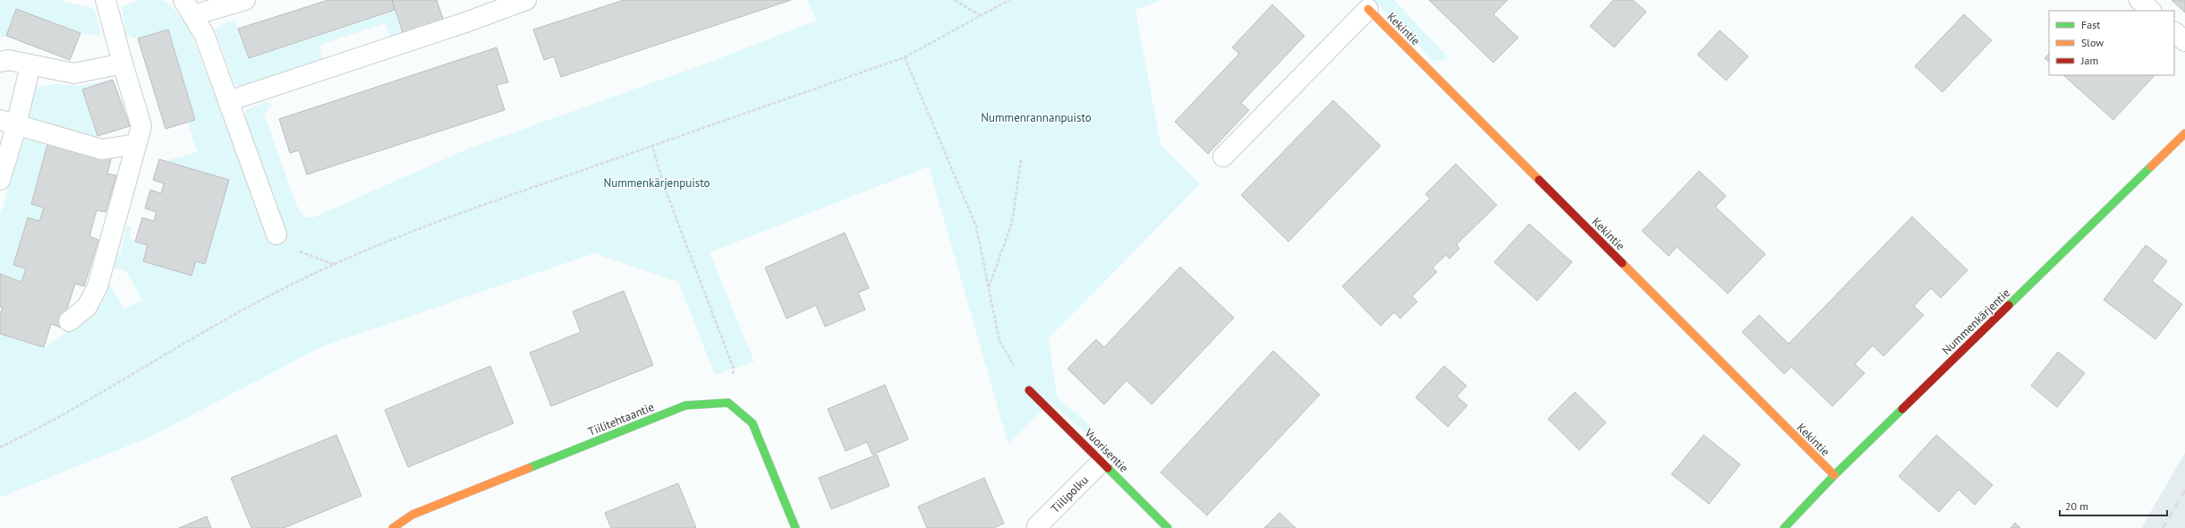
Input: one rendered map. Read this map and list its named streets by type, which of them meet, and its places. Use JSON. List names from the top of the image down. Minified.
{"streets":{"street":["Kekintie","Nummenkärjentie","Tiilitehtaantie","Vuorisentie","Tiilipolku"]},"crossings":[["Kekintie","Nummenkärjentie"],["Vuorisentie","Tiilipolku"]],"parks":["Nummenrannanpuisto","Nummenkärjenpuisto"],"legend":["Fast","Slow","Jam"],"scale_bar":"20 m"}
